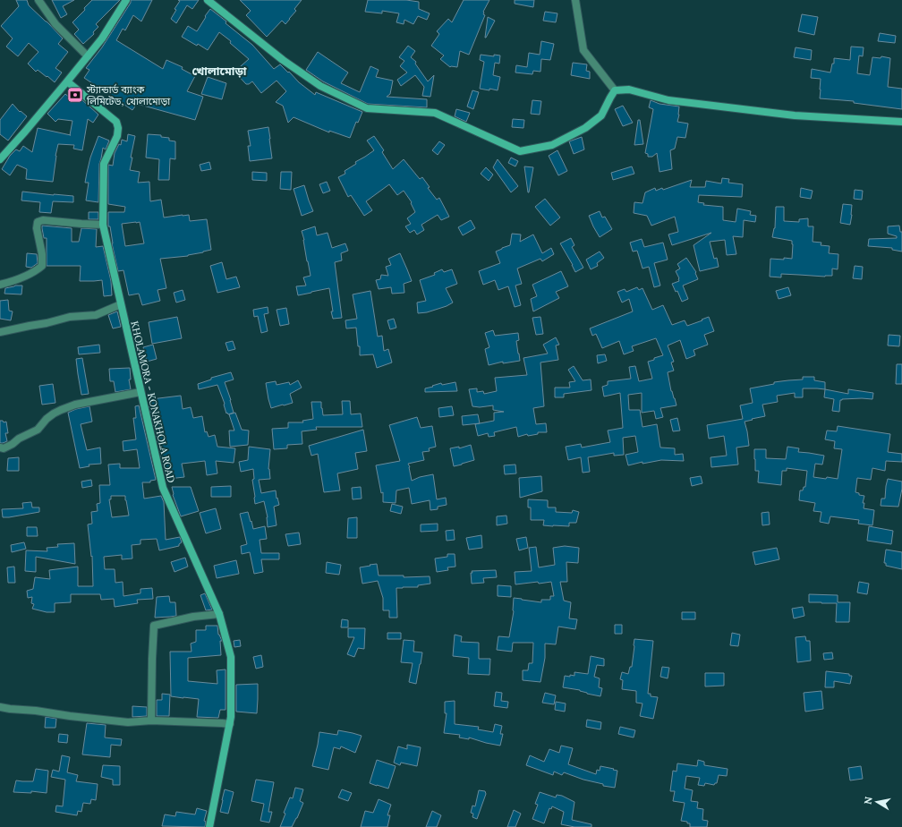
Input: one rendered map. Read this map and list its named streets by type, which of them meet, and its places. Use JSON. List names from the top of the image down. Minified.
{"streets":{"main road":["KHOLAMORA - KONAKHOLA ROAD"]},"districts":["খোলামোড়া"],"places":{"bank":["স্ট্যান্ডার্ড ব্যাংক লিমিটেড, খোলামোড়া"]},"north":"left"}
